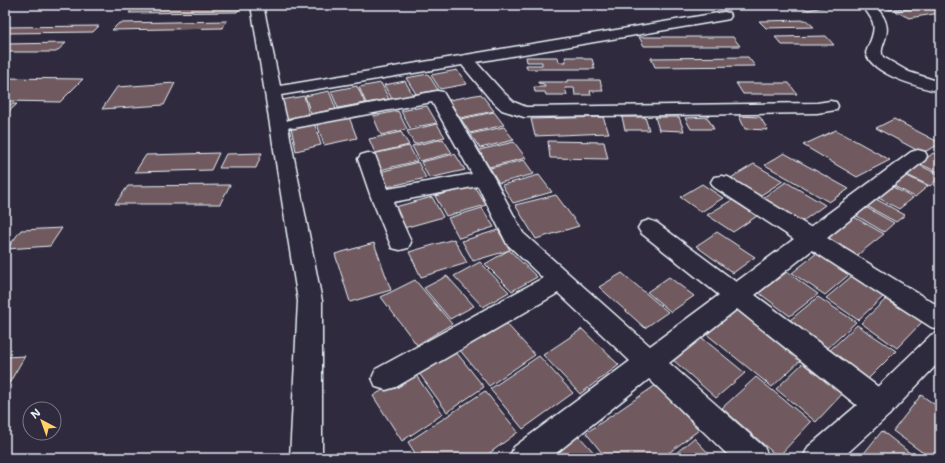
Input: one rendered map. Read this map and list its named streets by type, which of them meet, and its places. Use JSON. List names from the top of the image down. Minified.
{"north":"top left"}
